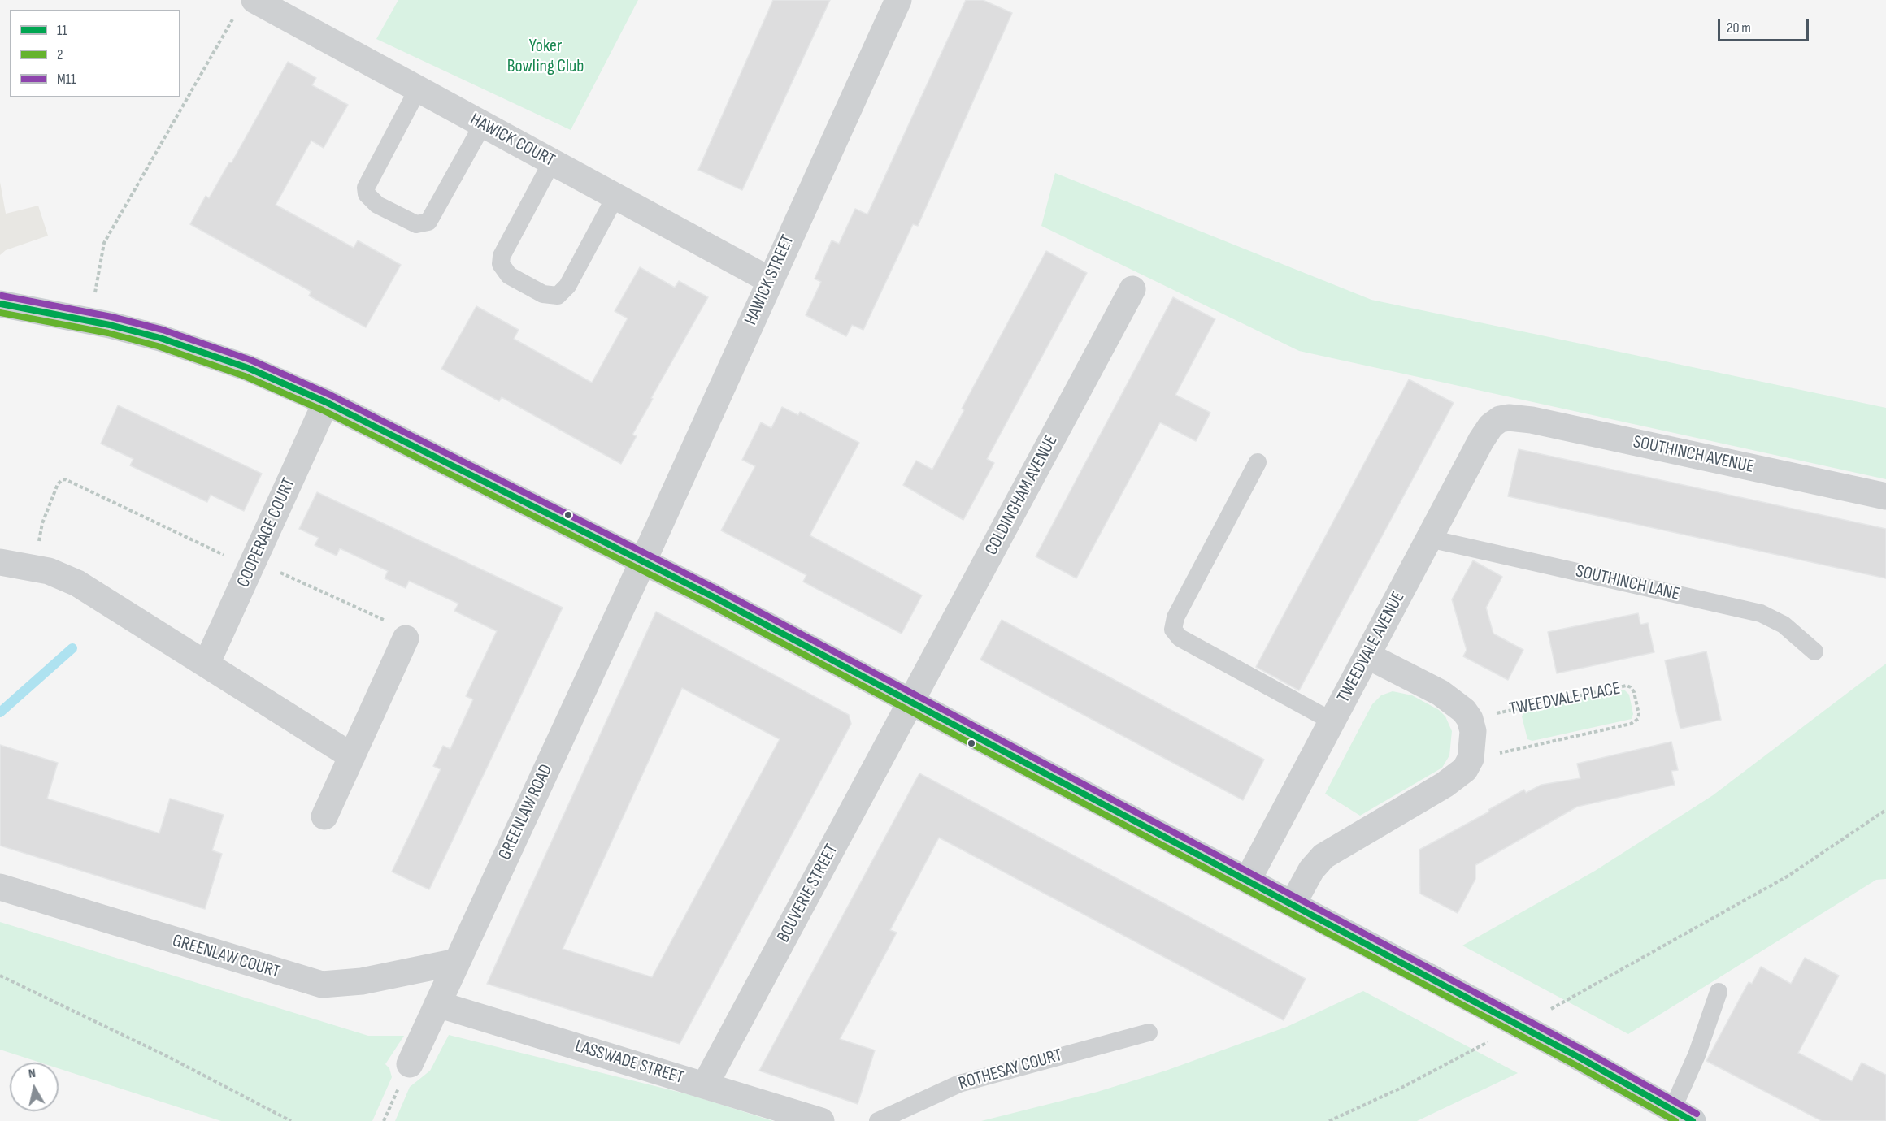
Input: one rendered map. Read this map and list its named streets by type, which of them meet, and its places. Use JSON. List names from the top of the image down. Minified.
{"streets":{"street":["HAWICK COURT","HAWICK STREET","SOUTHINCH AVENUE","COLDINGHAM AVENUE","COOPERAGE COURT","TWEEDVALE AVENUE","GREENLAW ROAD","BOUVERIE STREET","GREENLAW COURT","LASSWADE STREET"],"lane":["SOUTHINCH LANE","ROTHESAY COURT"],"path":["TWEEDVALE PLACE"]},"crossings":[["HAWICK COURT","HAWICK STREET"],["HAWICK STREET","GREENLAW ROAD"],["SOUTHINCH AVENUE","TWEEDVALE AVENUE"],["COLDINGHAM AVENUE","BOUVERIE STREET"],["SOUTHINCH LANE","TWEEDVALE AVENUE"],["GREENLAW ROAD","GREENLAW COURT"],["GREENLAW ROAD","LASSWADE STREET"],["BOUVERIE STREET","LASSWADE STREET"]],"parks":["Yoker Bowling Club"],"lines":["transit line M11","transit line 11","transit line 2"],"legend":["11","2","M11"],"scale_bar":"20 m","north":"top"}
